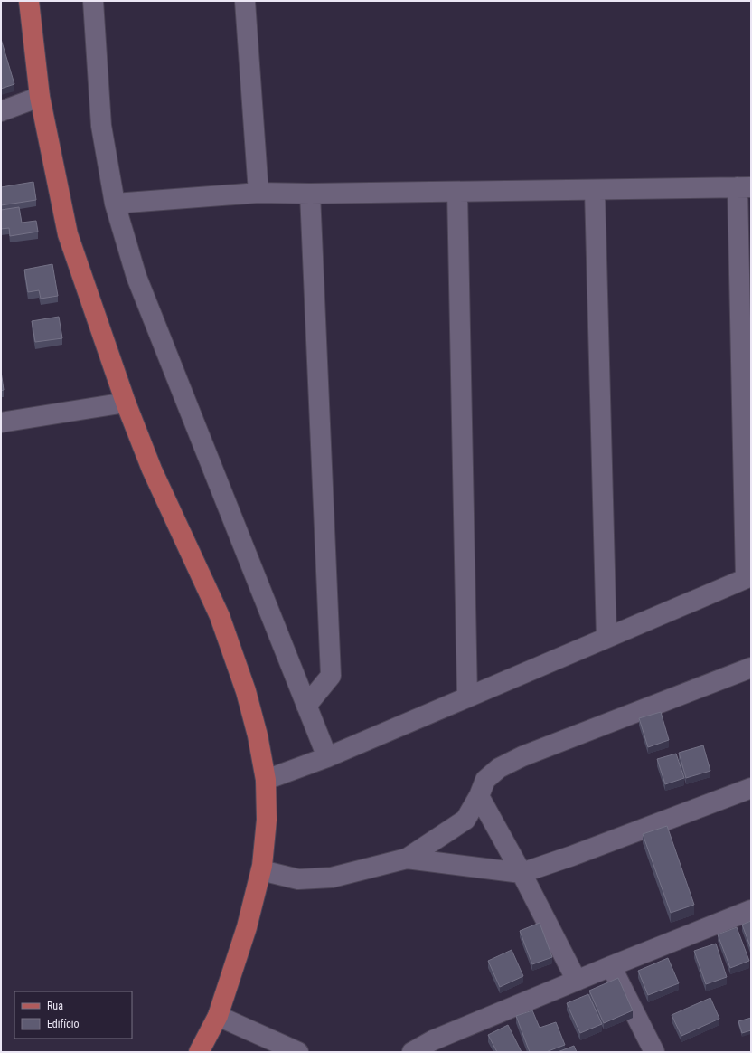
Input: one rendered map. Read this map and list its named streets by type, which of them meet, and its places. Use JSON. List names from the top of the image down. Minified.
{"legend":["Rua","Edifício"]}
